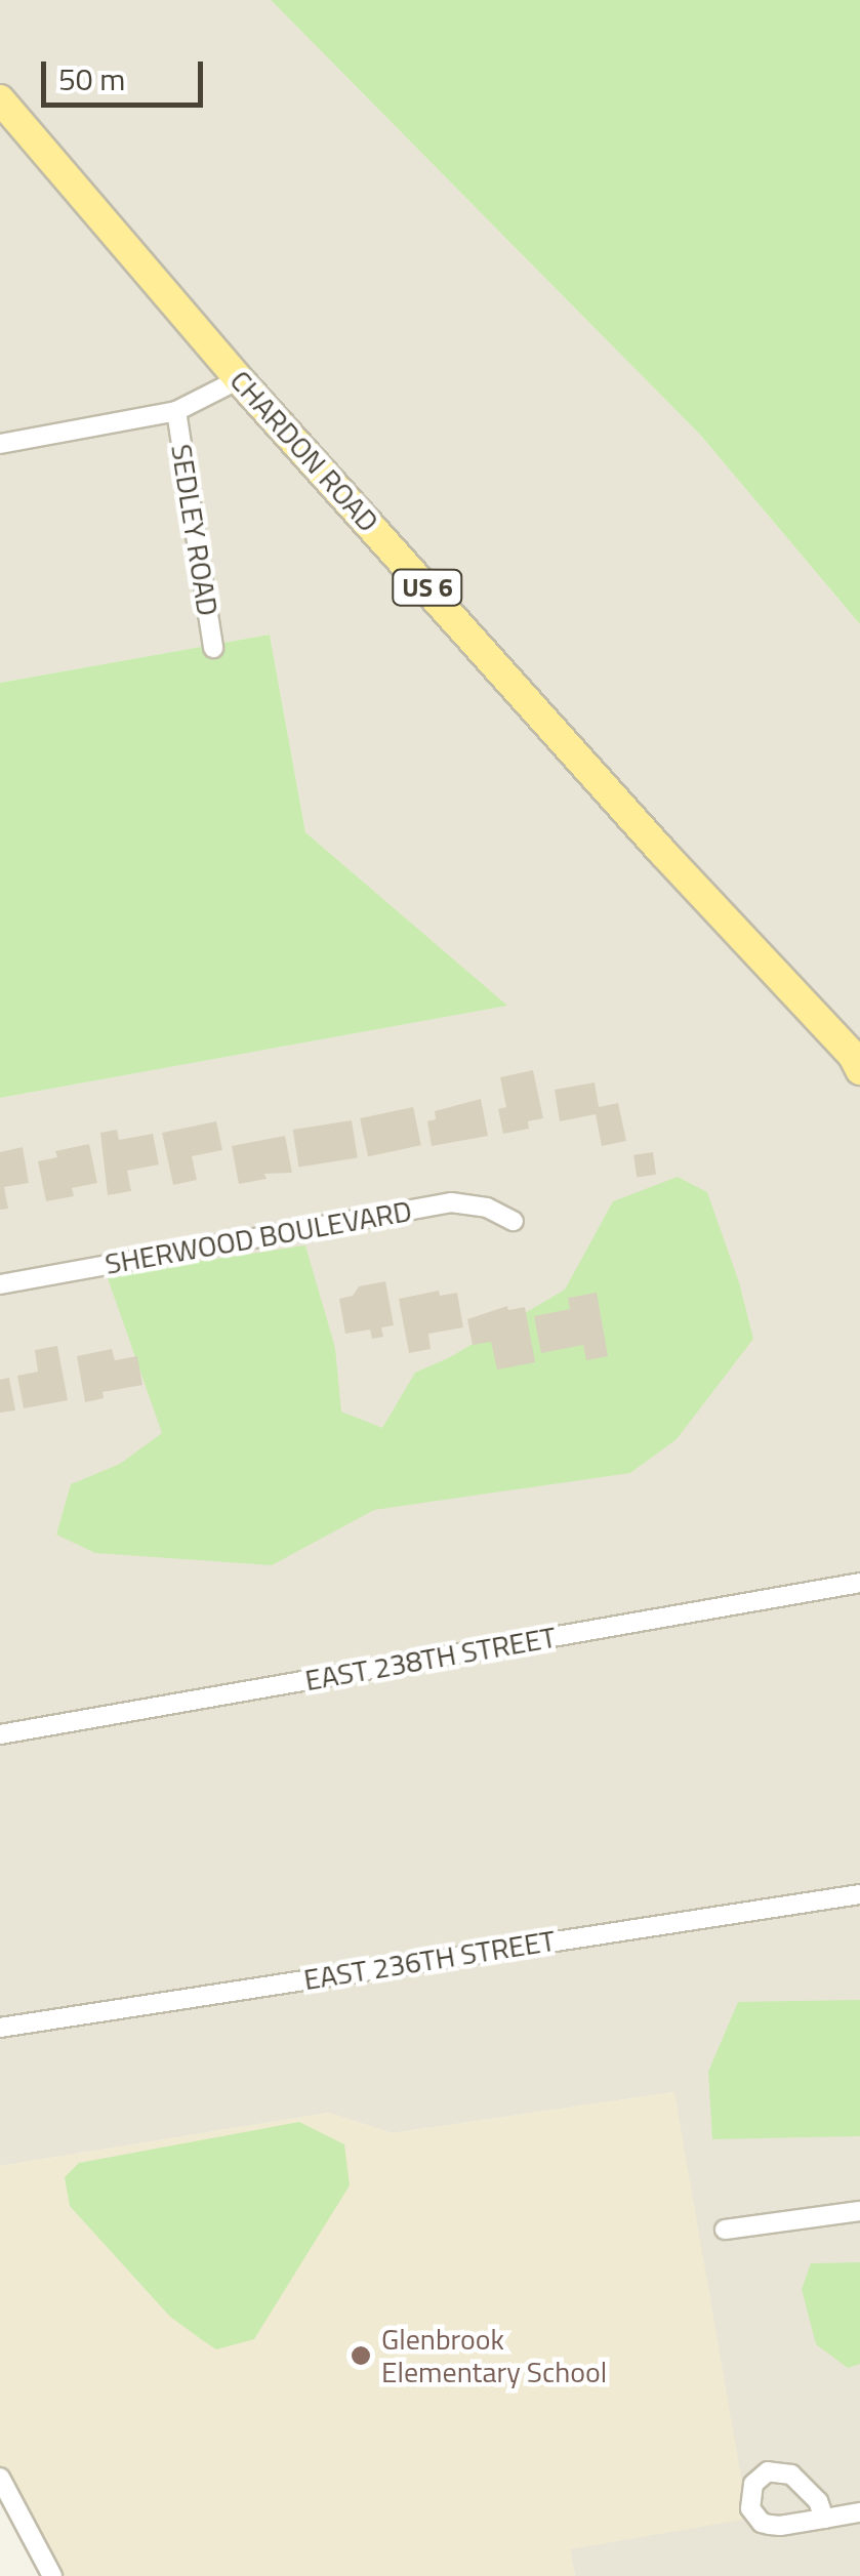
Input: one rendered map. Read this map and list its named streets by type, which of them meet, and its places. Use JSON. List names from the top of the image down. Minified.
{"streets":{"main road":["CHARDON ROAD","US 6"],"street":["SEDLEY ROAD","SHERWOOD BOULEVARD","EAST 238TH STREET","EAST 236TH STREET"]},"places":["Glenbrook Elementary School"],"scale_bar":"50 m"}
